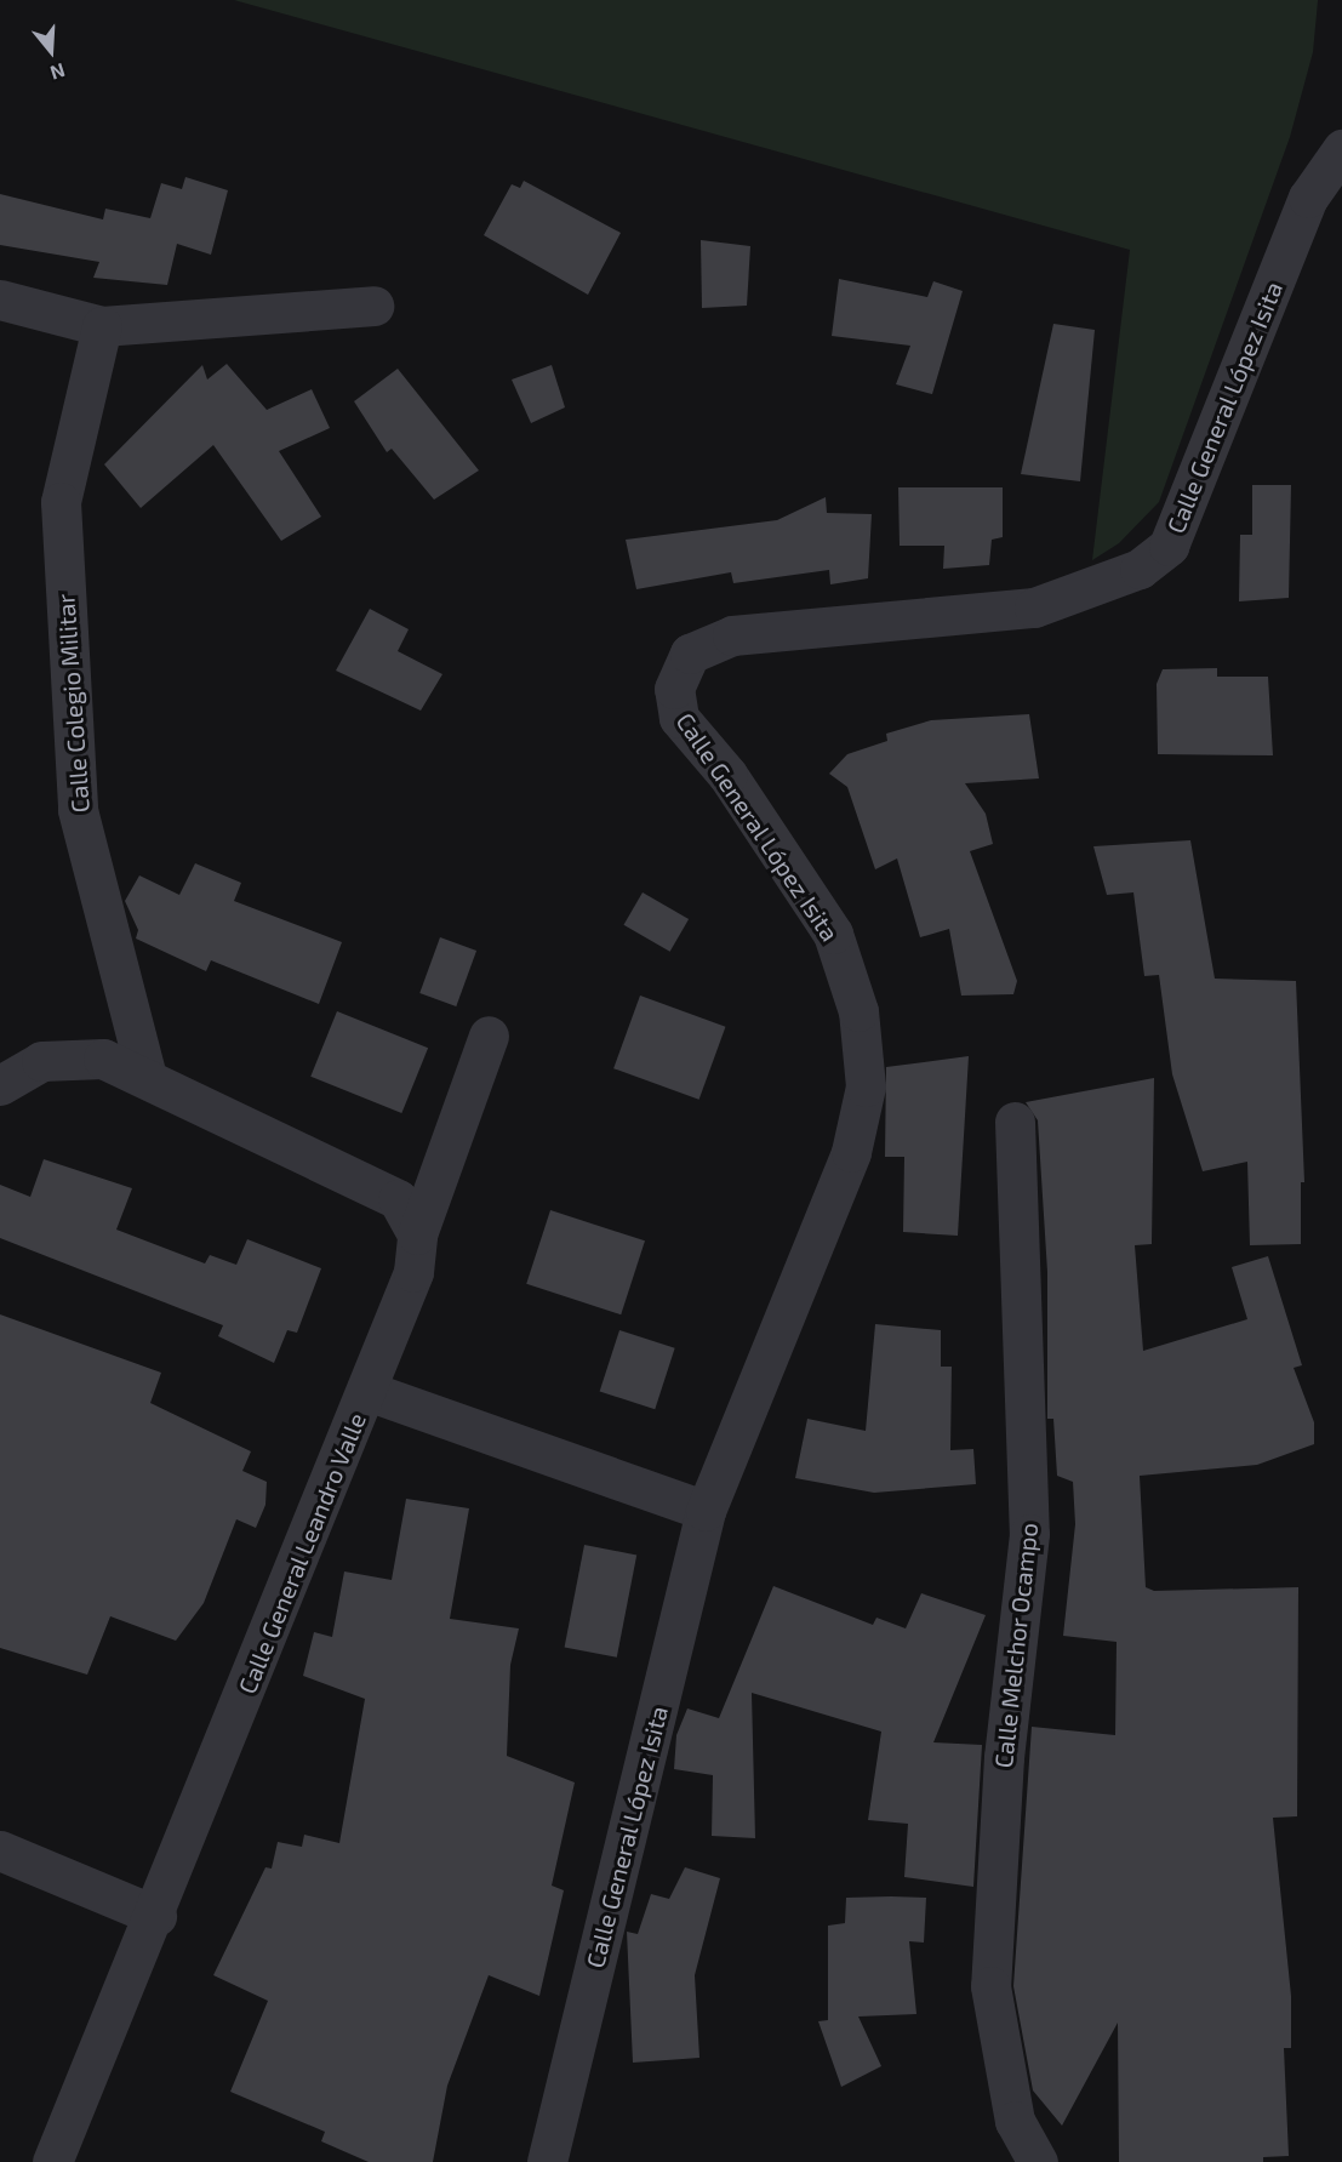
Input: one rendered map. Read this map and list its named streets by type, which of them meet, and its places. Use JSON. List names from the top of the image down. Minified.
{"streets":{"street":["Calle General López Isita","Calle Colegio Militar","Calle General Leandro Valle","Calle Melchor Ocampo"]},"north":"bottom"}
